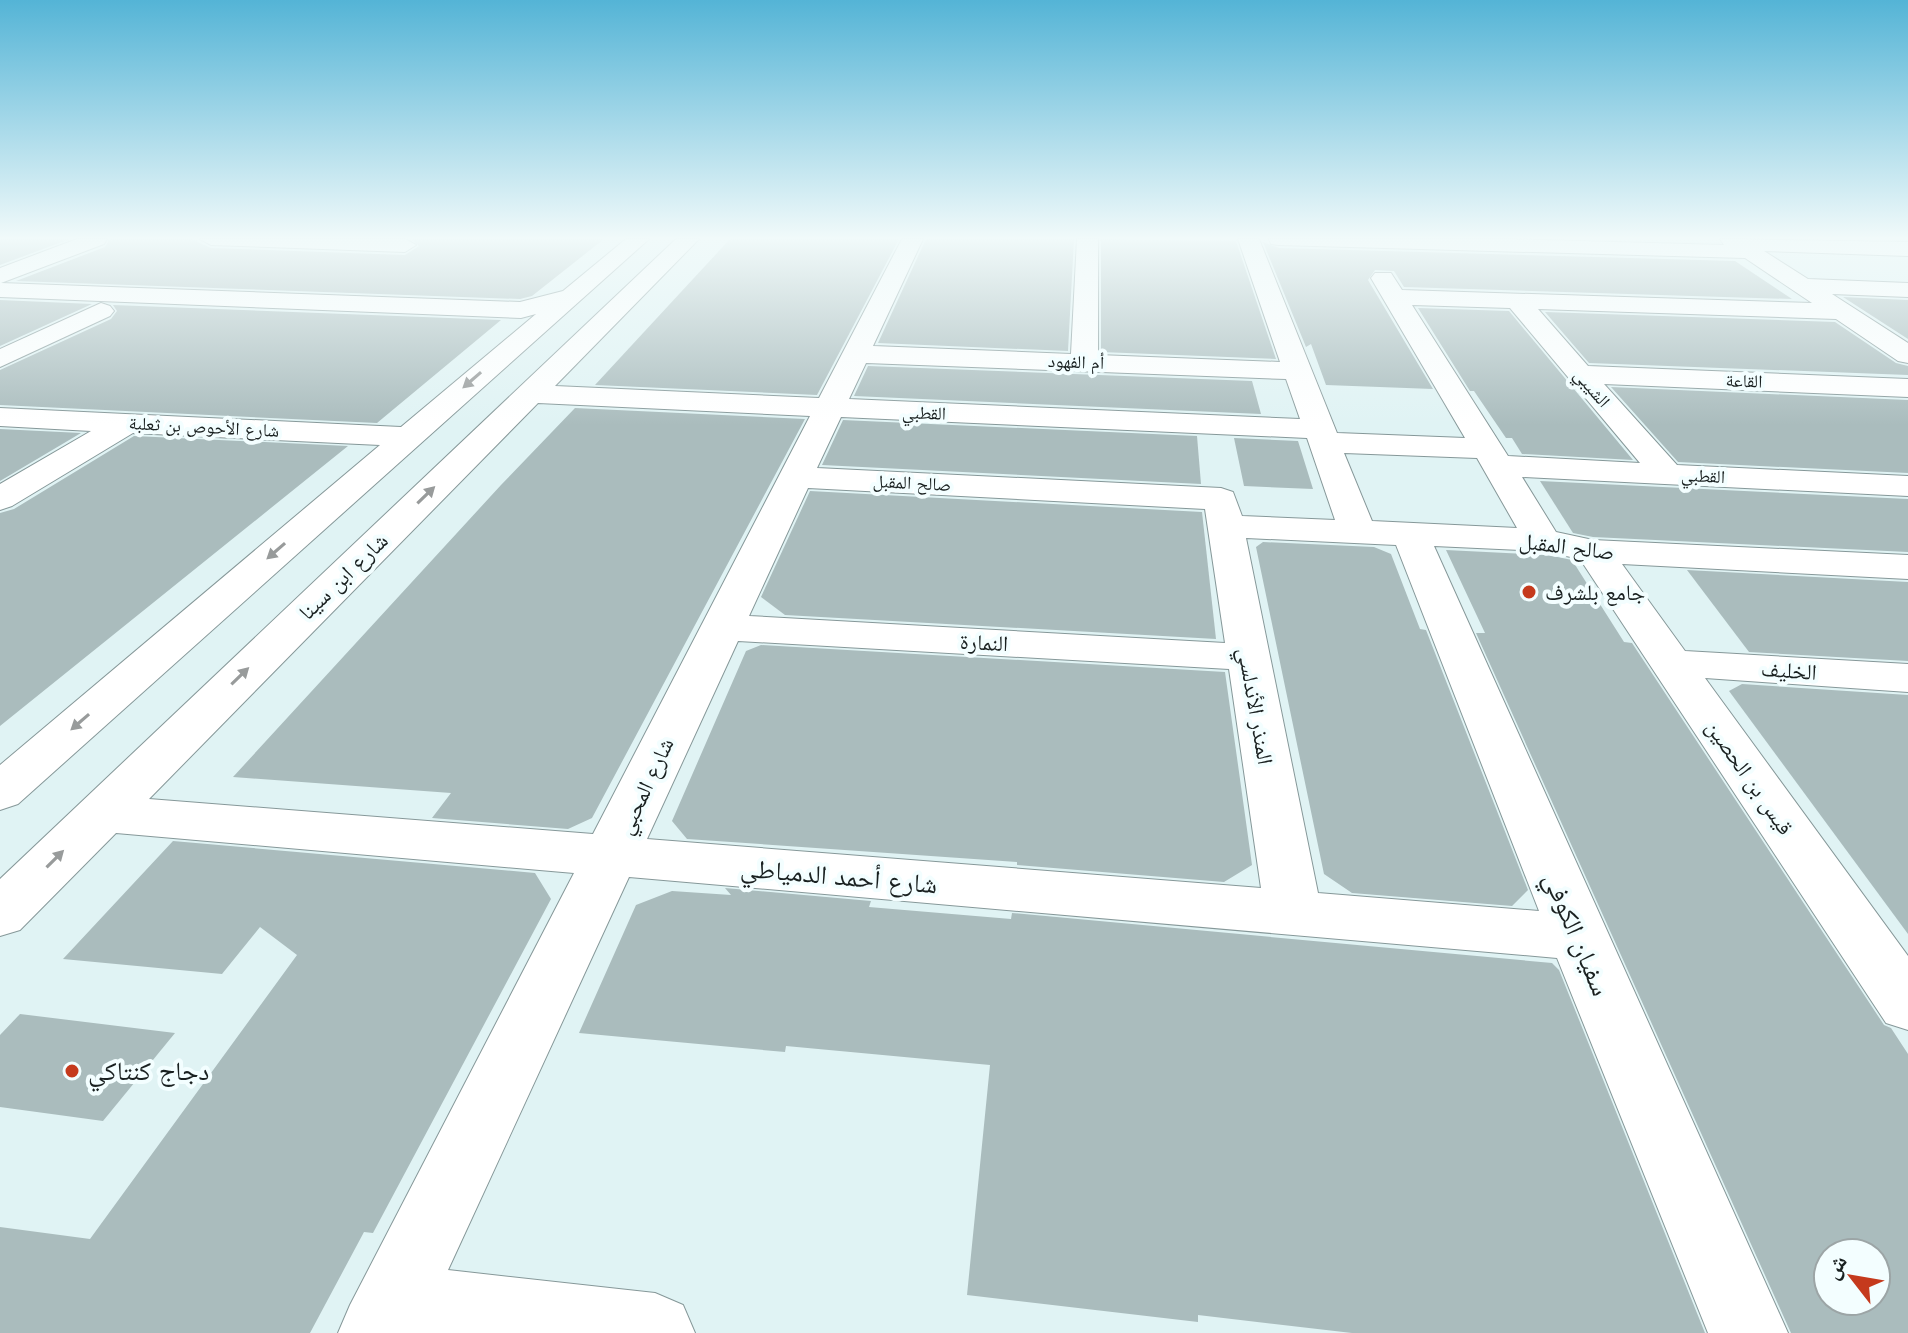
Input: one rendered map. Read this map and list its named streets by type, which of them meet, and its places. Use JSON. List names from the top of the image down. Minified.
{"streets":{"street":["أم الفهود","القاعة","الشيبي","القطبي","شارع الأحوص بن ثعلبة","صالح المقبل","شارع ابن سينا","النمارة","الخليف","المنذر الأندلسي","قيس بن الحصين","شارع المحبي","شارع أحمد الدمياطي","سفيان الكوفي"]},"crossings":[["أم الفهود","شارع المحبي"],["أم الفهود","سفيان الكوفي"],["القاعة","الشيبي"],["الشيبي","القطبي"],["القطبي","شارع ابن سينا"],["القطبي","شارع المحبي"],["القطبي","سفيان الكوفي"],["صالح المقبل","المنذر الأندلسي"],["صالح المقبل","قيس بن الحصين"],["صالح المقبل","شارع المحبي"],["صالح المقبل","سفيان الكوفي"],["شارع ابن سينا","شارع أحمد الدمياطي"],["النمارة","المنذر الأندلسي"],["النمارة","شارع المحبي"],["الخليف","قيس بن الحصين"],["المنذر الأندلسي","شارع أحمد الدمياطي"],["شارع المحبي","شارع أحمد الدمياطي"],["شارع أحمد الدمياطي","سفيان الكوفي"]],"places":["جامع بلشرف","دجاج كنتاكي"],"north":"top left"}
